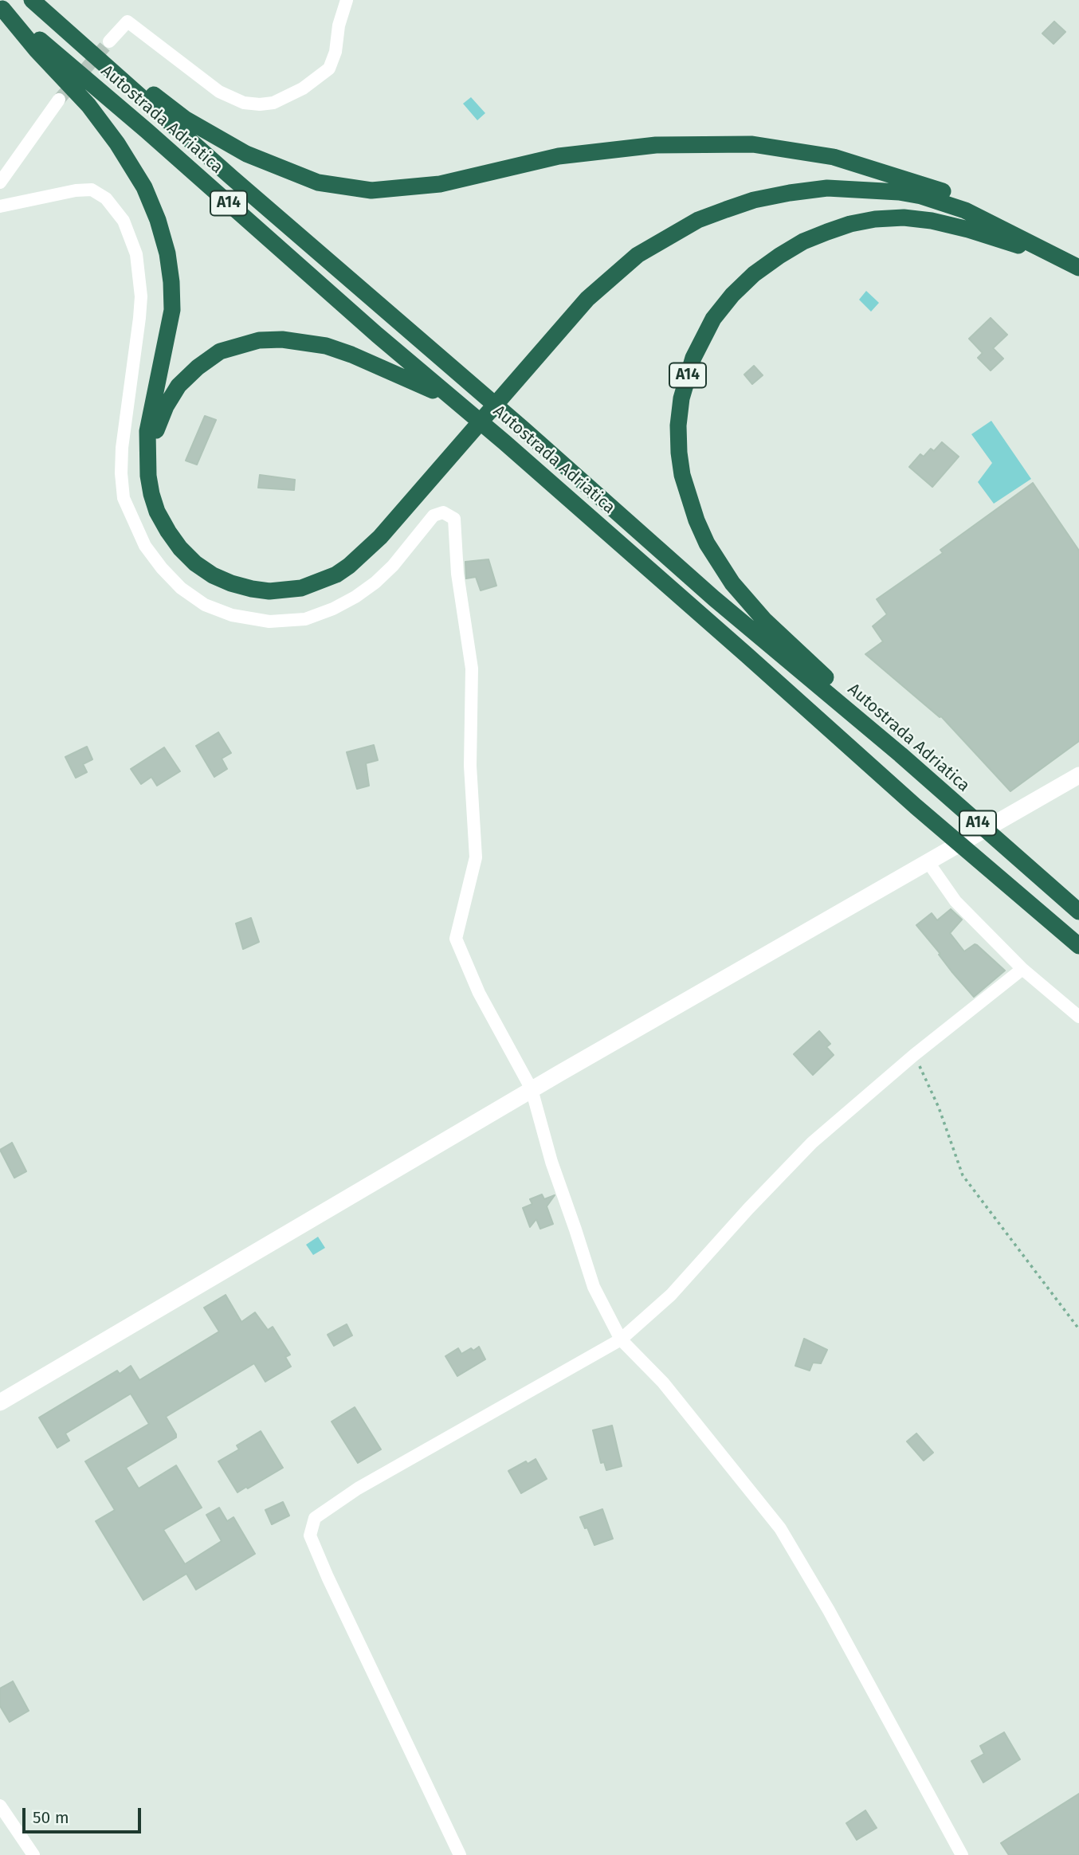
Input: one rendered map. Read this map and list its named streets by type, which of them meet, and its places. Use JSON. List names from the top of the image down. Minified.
{"streets":{"highway":["Autostrada Adriatica","A14"]},"crossings":[["Autostrada Adriatica","A14"]],"scale_bar":"50 m"}
